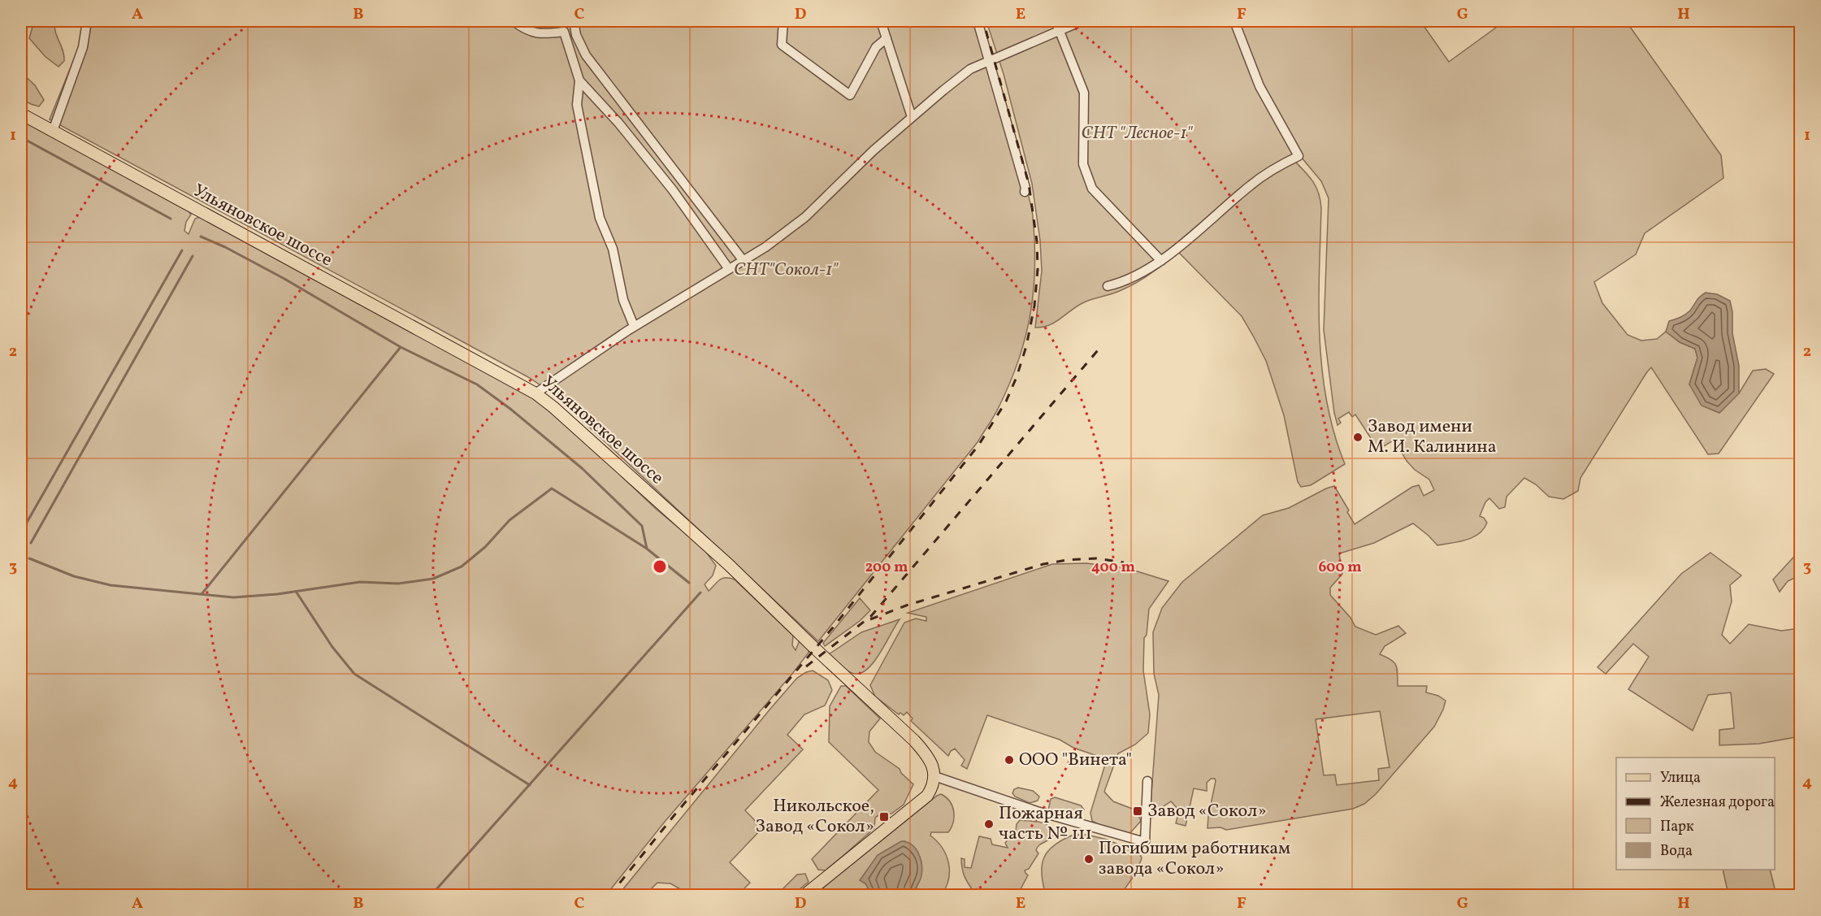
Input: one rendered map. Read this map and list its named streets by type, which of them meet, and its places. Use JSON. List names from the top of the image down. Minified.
{"streets":{"main road":["Ульяновское шоссе"]},"parks":["СНТ \"Лесное-1\"","СНТ\"Сокол-1\""],"places":{"other":["Завод имени М. И. Калинина","ООО \"Винета\"","Пожарная часть № 111","Погибшим работникам завода «Сокол»"],"transit":["Завод «Сокол»","Никольское, Завод «Сокол»"]},"legend":["Улица","Железная дорога","Парк","Вода"],"grid":{"columns":["A","B","C","D","E","F","G","H"],"rows":["1","2","3","4"]},"rings":["200 m","400 m","600 m"]}
